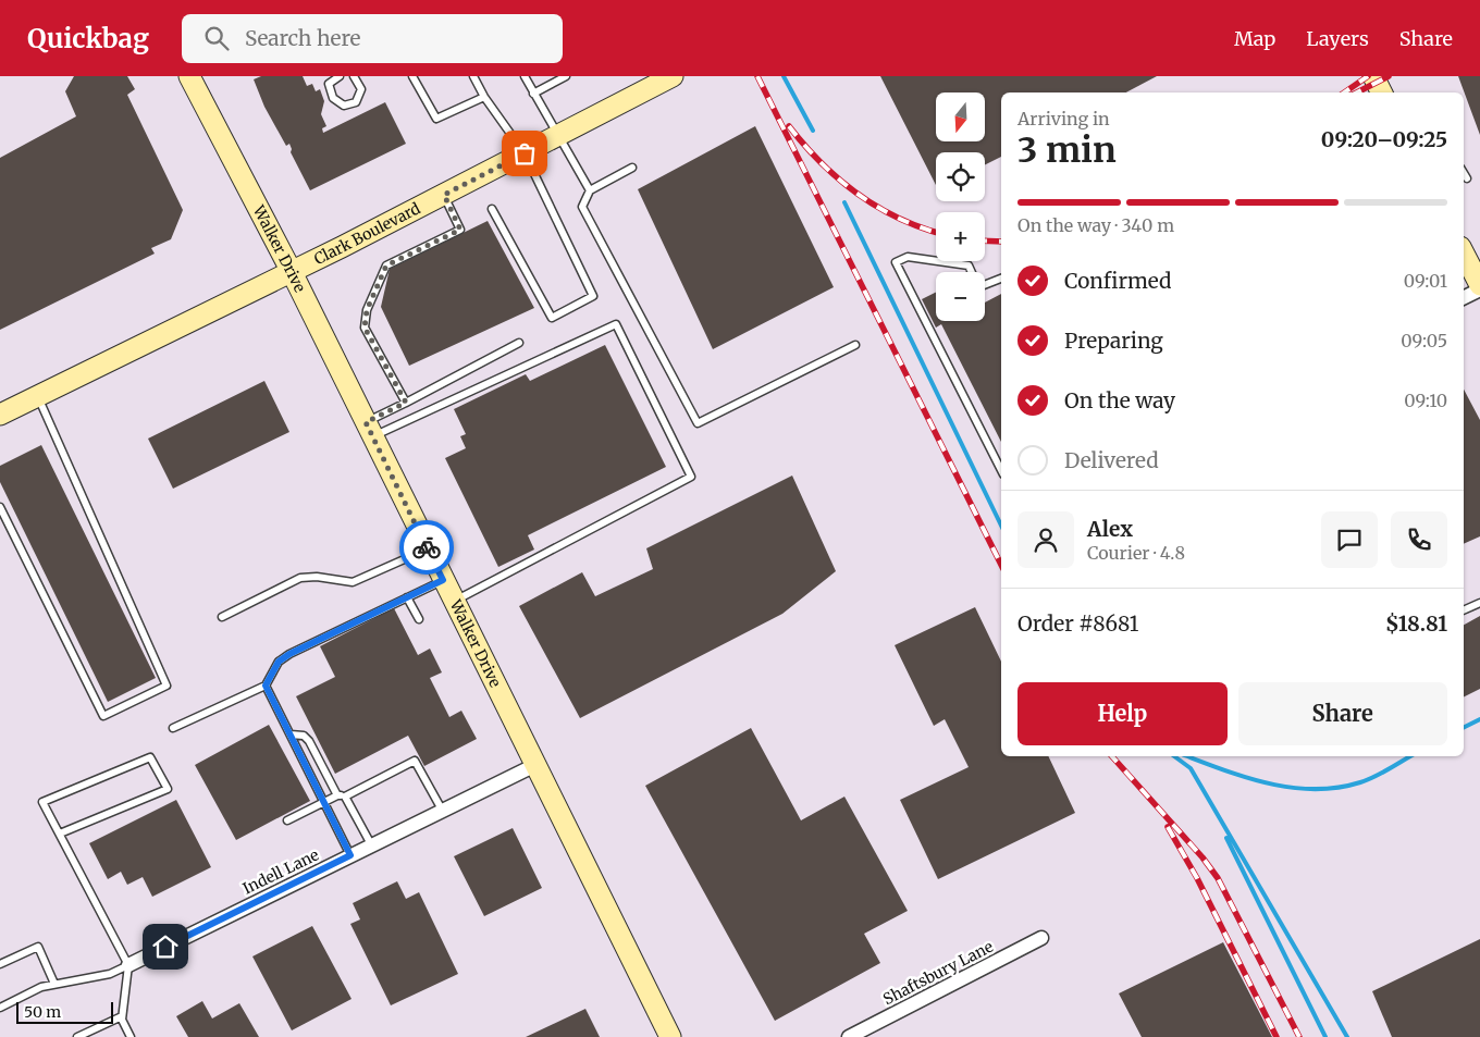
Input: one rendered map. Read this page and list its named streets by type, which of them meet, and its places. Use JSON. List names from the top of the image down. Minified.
{"streets":{"street":["Clark Boulevard","Walker Drive","Indell Lane","Shaftsbury Lane"]},"crossings":[["Clark Boulevard","Walker Drive"],["Walker Drive","Indell Lane"]],"scale_bar":"50 m","north":"bottom","page":{"header":"Quickbag","search":"Search here","nav":["Map","Layers","Share"],"map_buttons":["+","−"],"heading":["3 min","Arriving in","09:20–09:25"],"panel":["Alex","Courier · 4.8","Order #8681","$18.81"],"bar":"On the way · 340 m","list":[["Confirmed","09:01"],["Preparing","09:05"],["On the way","09:10"],"Delivered"],"buttons":["Help","Share"],"scale":"50 m"}}
